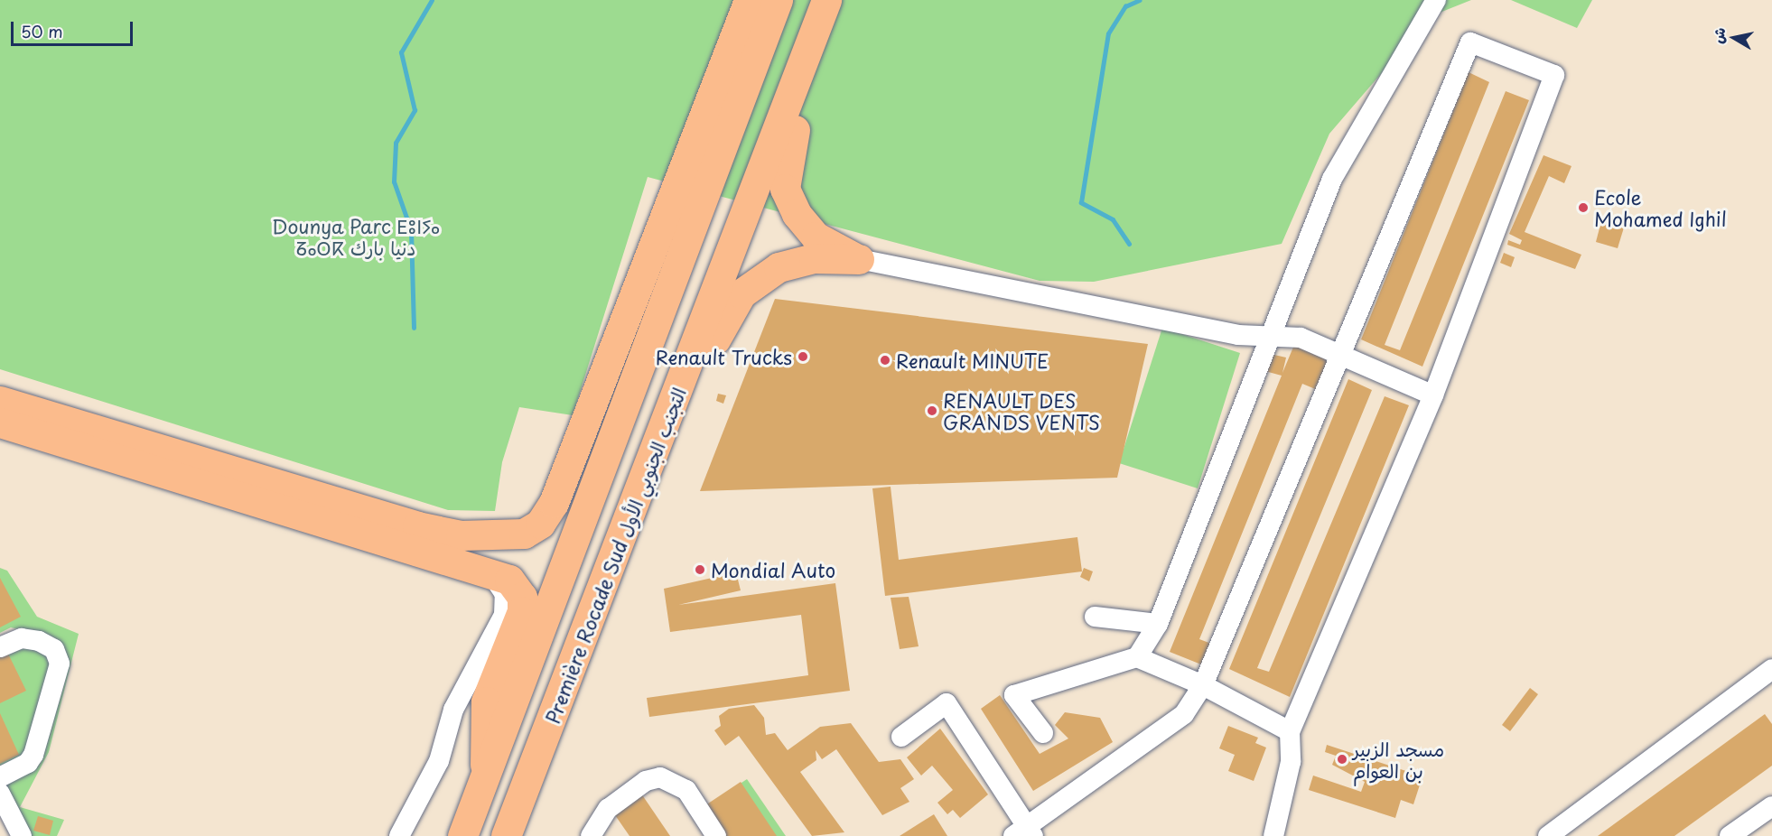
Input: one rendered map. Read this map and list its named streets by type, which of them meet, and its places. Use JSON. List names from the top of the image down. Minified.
{"streets":{"highway":["Première Rocade Sud التجنب الجنوبي الأول"]},"parks":["Dounya Parc ⴹⵓⵏⵢⴰ ⵒⴰⵔⴽ دنيا بارك"],"places":["Ecole Mohamed Ighil","Renault Trucks","Renault MINUTE","RENAULT DES GRANDS VENTS","Mondial Auto","مسجد الزبير بن العوام"],"scale_bar":"50 m","north":"left"}
